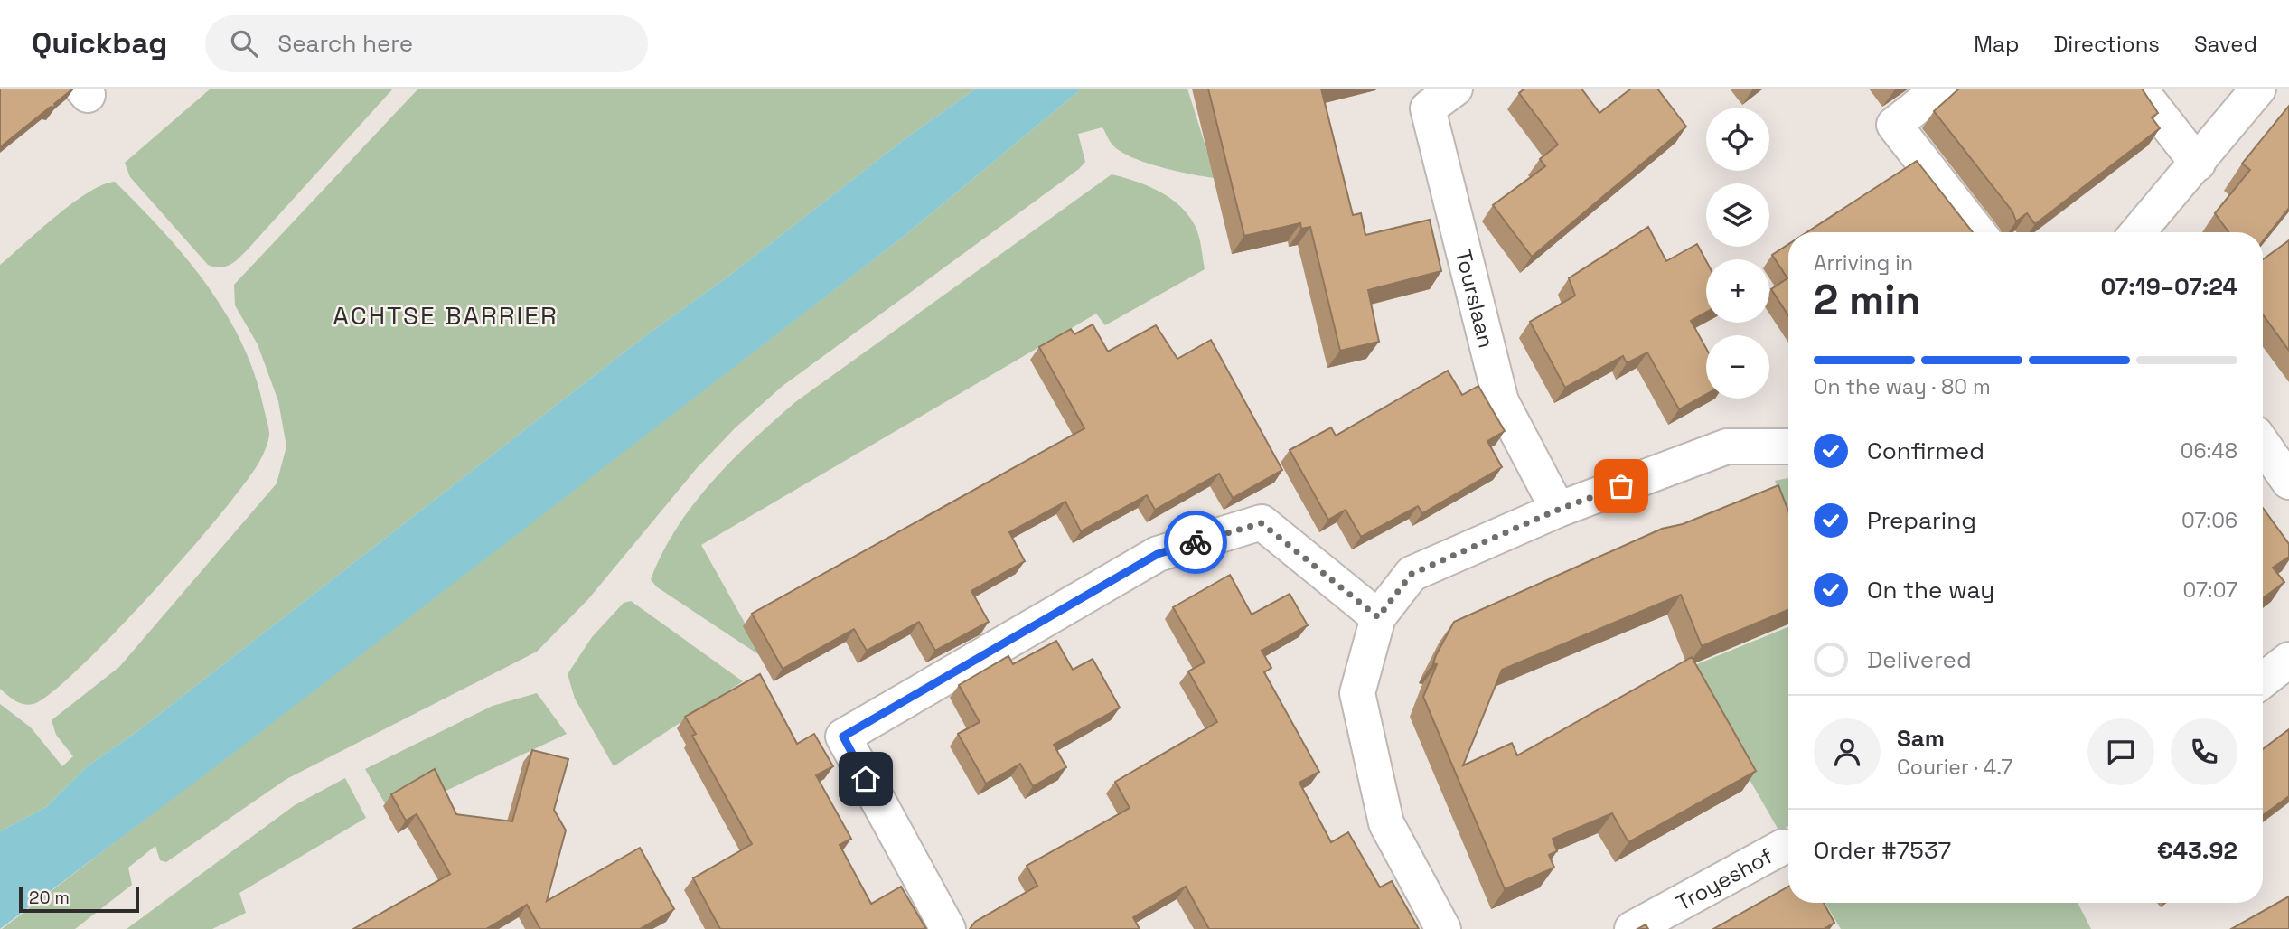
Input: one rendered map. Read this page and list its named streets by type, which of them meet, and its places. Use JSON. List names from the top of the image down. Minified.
{"streets":{"street":["Tourslaan","Troyeshof"]},"districts":["ACHTSE BARRIER"],"scale_bar":"20 m","page":{"header":"Quickbag","search":"Search here","nav":["Map","Directions","Saved"],"map_buttons":["+","−"],"heading":["2 min","Arriving in","07:19–07:24"],"panel":["Sam","Courier · 4.7","Order #7537","€43.92"],"bar":"On the way · 80 m","list":[["Confirmed","06:48"],["Preparing","07:06"],["On the way","07:07"],"Delivered"],"scale":"20 m"}}
